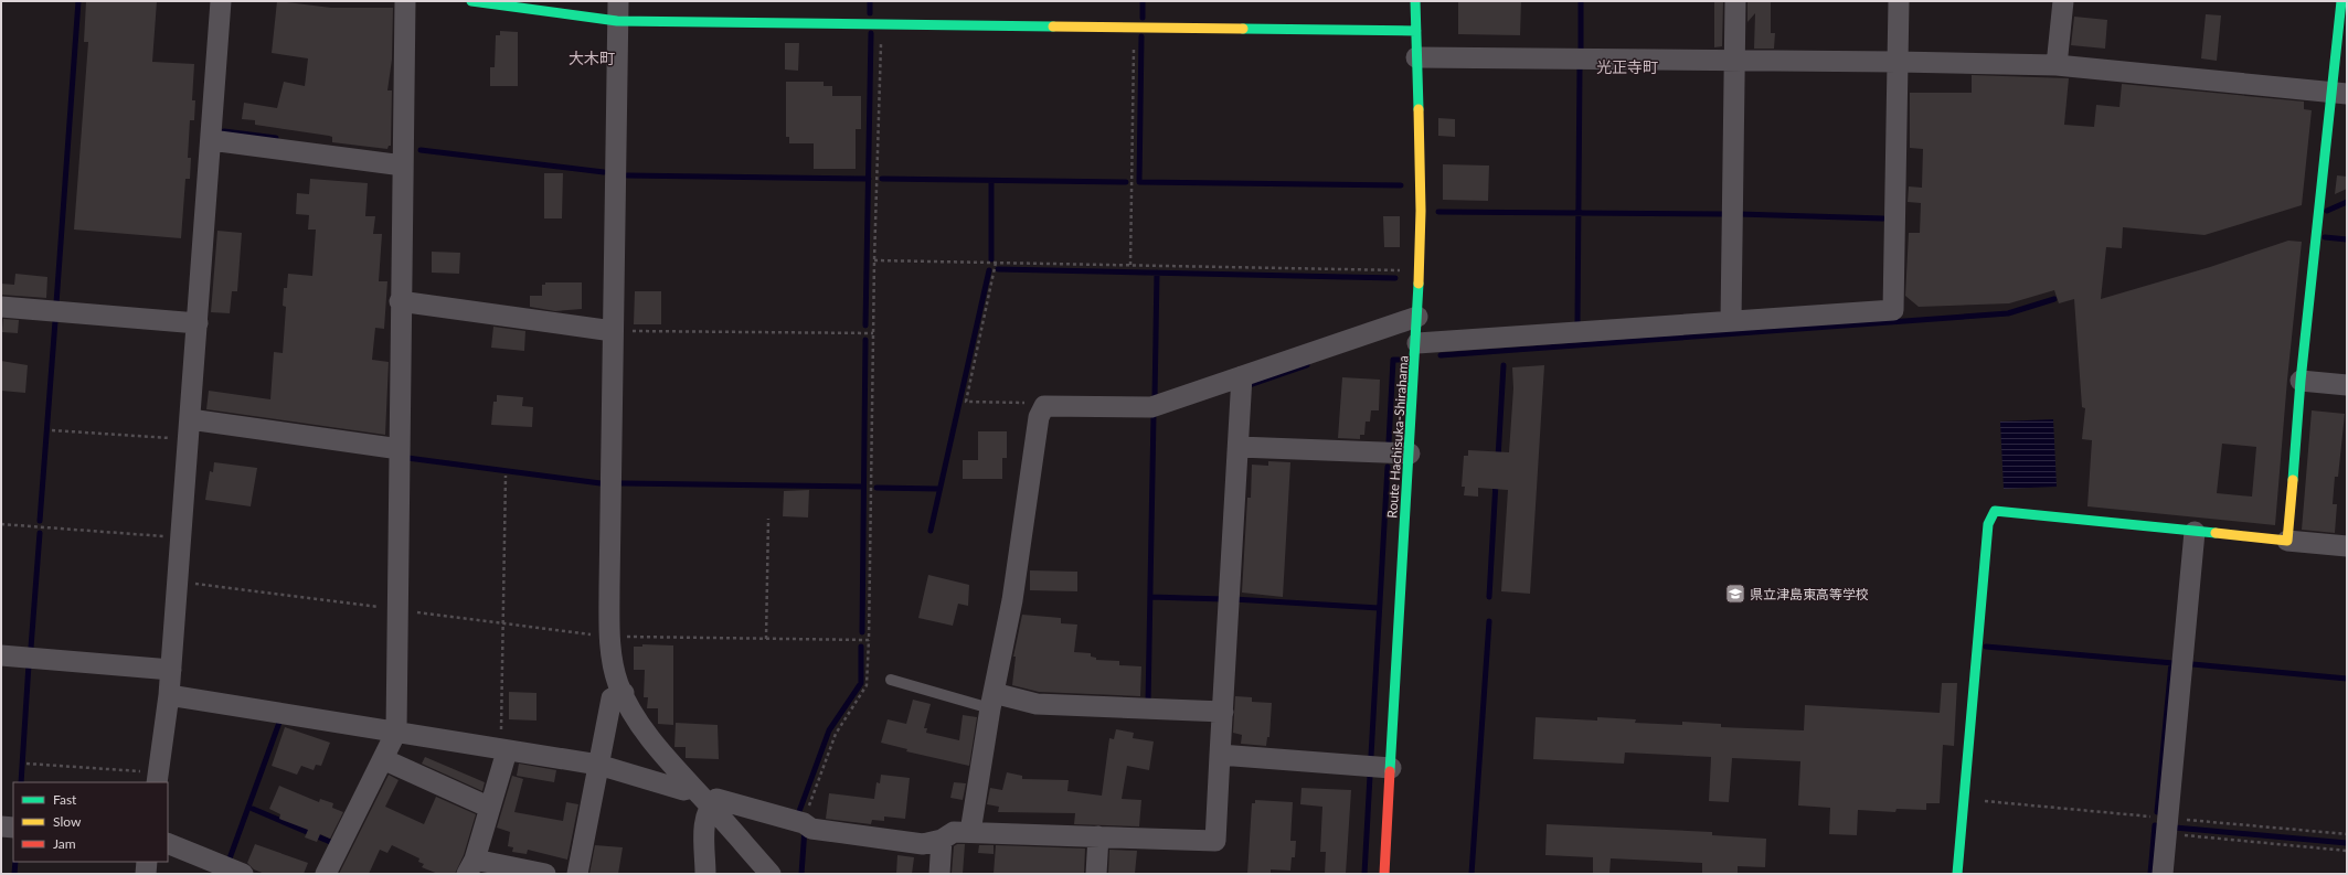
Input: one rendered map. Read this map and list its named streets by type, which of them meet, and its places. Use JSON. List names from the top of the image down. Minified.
{"streets":{"street":["Route Hachisuka-Shirahama"]},"districts":["大木町","光正寺町"],"places":{"school or university":["県立津島東高等学校"]},"legend":["Fast","Slow","Jam"]}
